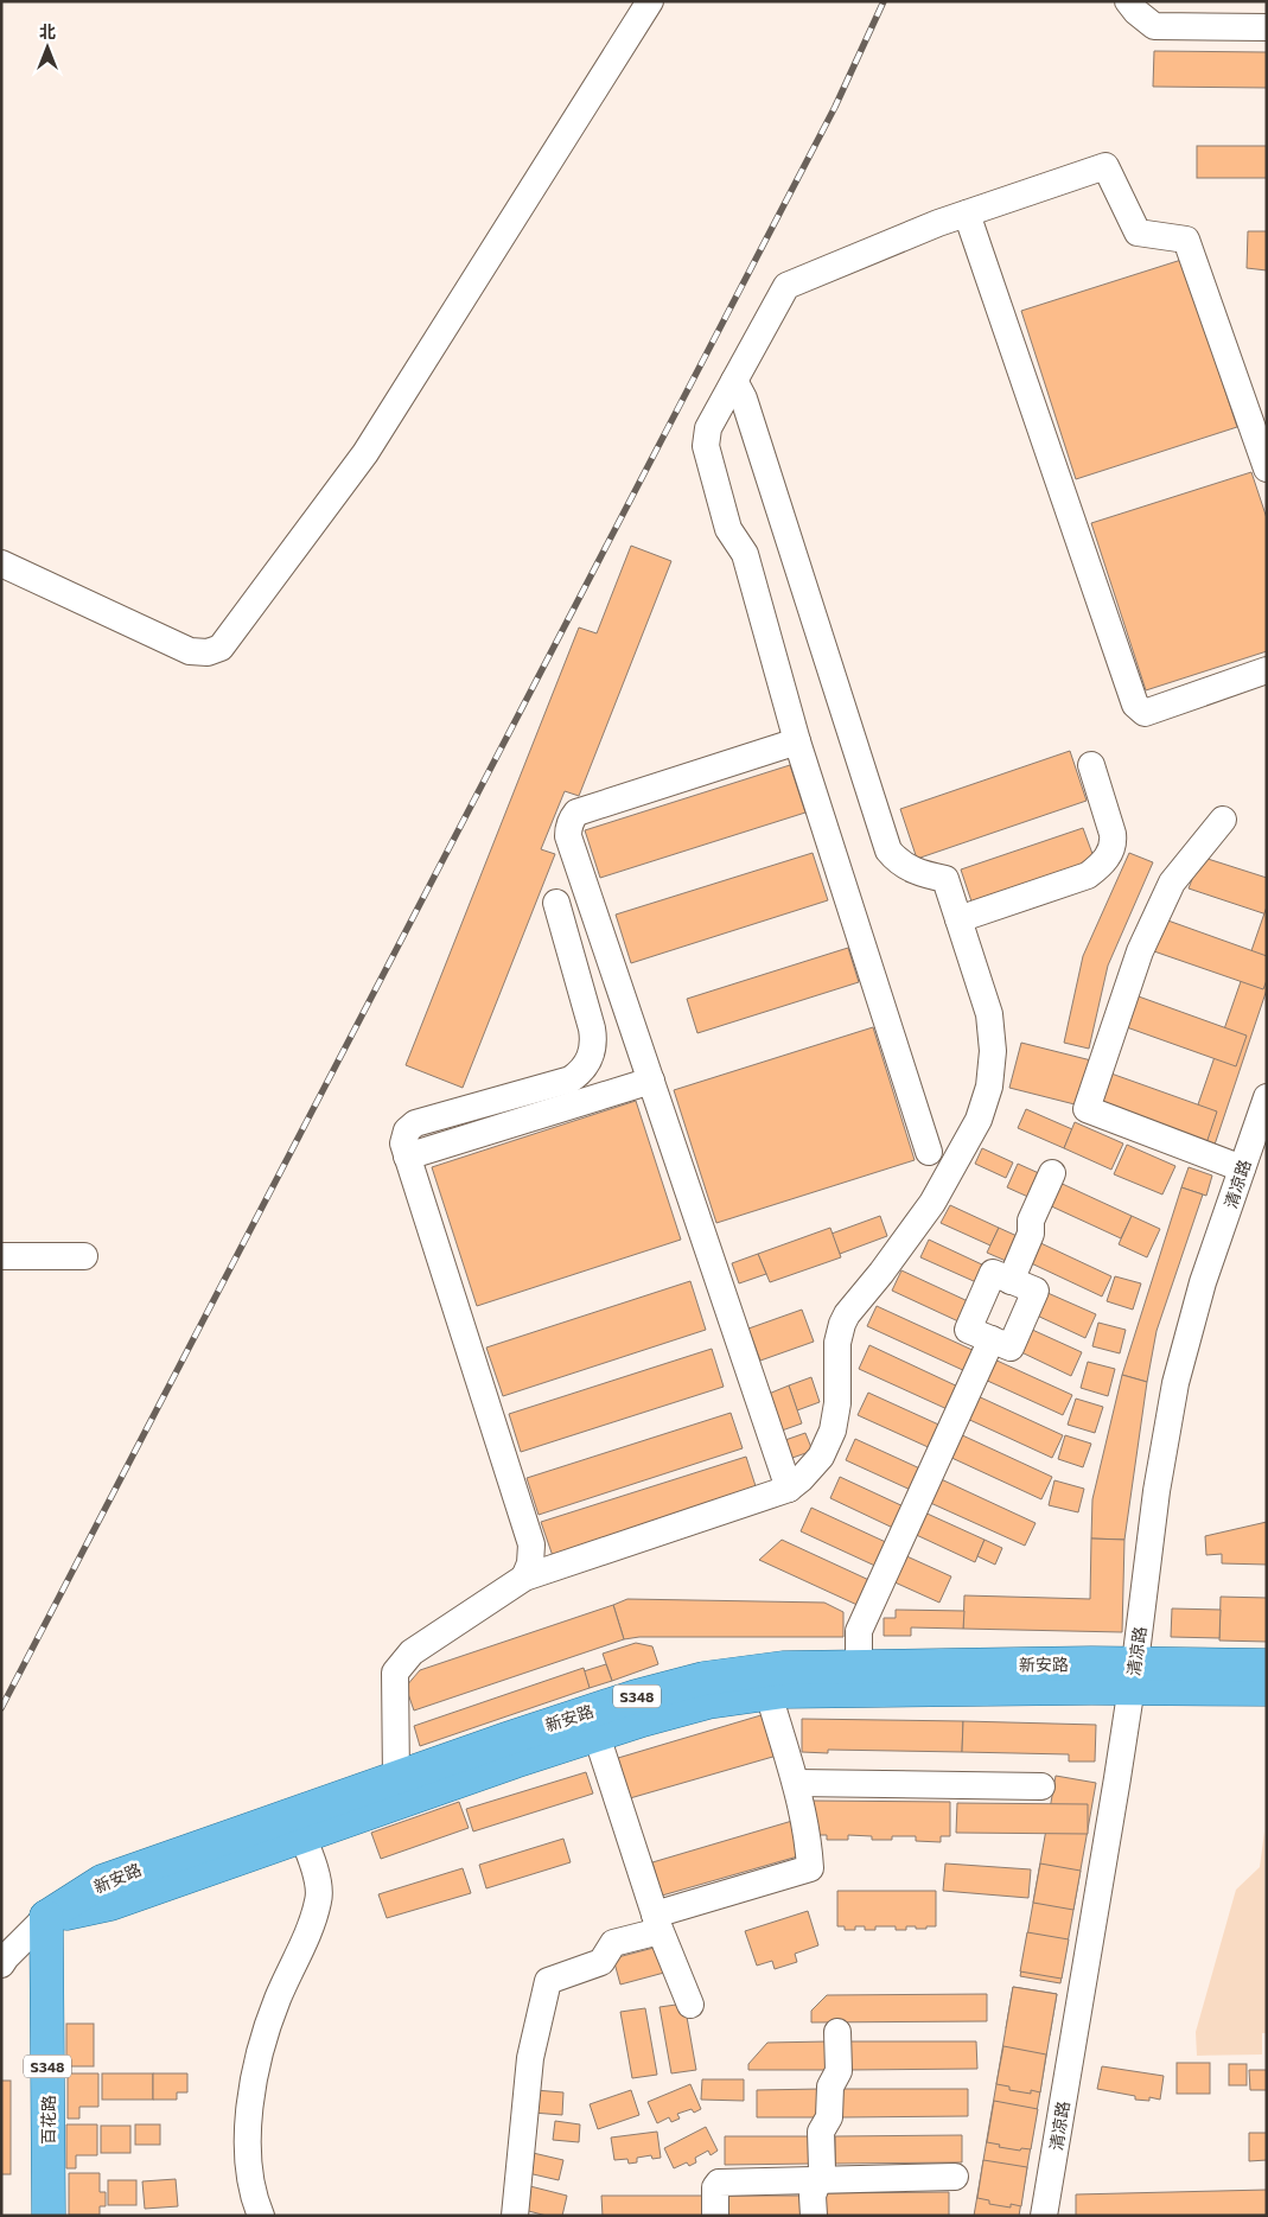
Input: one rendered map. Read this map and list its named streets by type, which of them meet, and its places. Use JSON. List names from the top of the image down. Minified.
{"streets":{"main road":["新安路","S348","百花路"],"street":["清凉路"]},"crossings":[["清凉路","新安路"],["新安路","百花路"]],"north":"top"}
